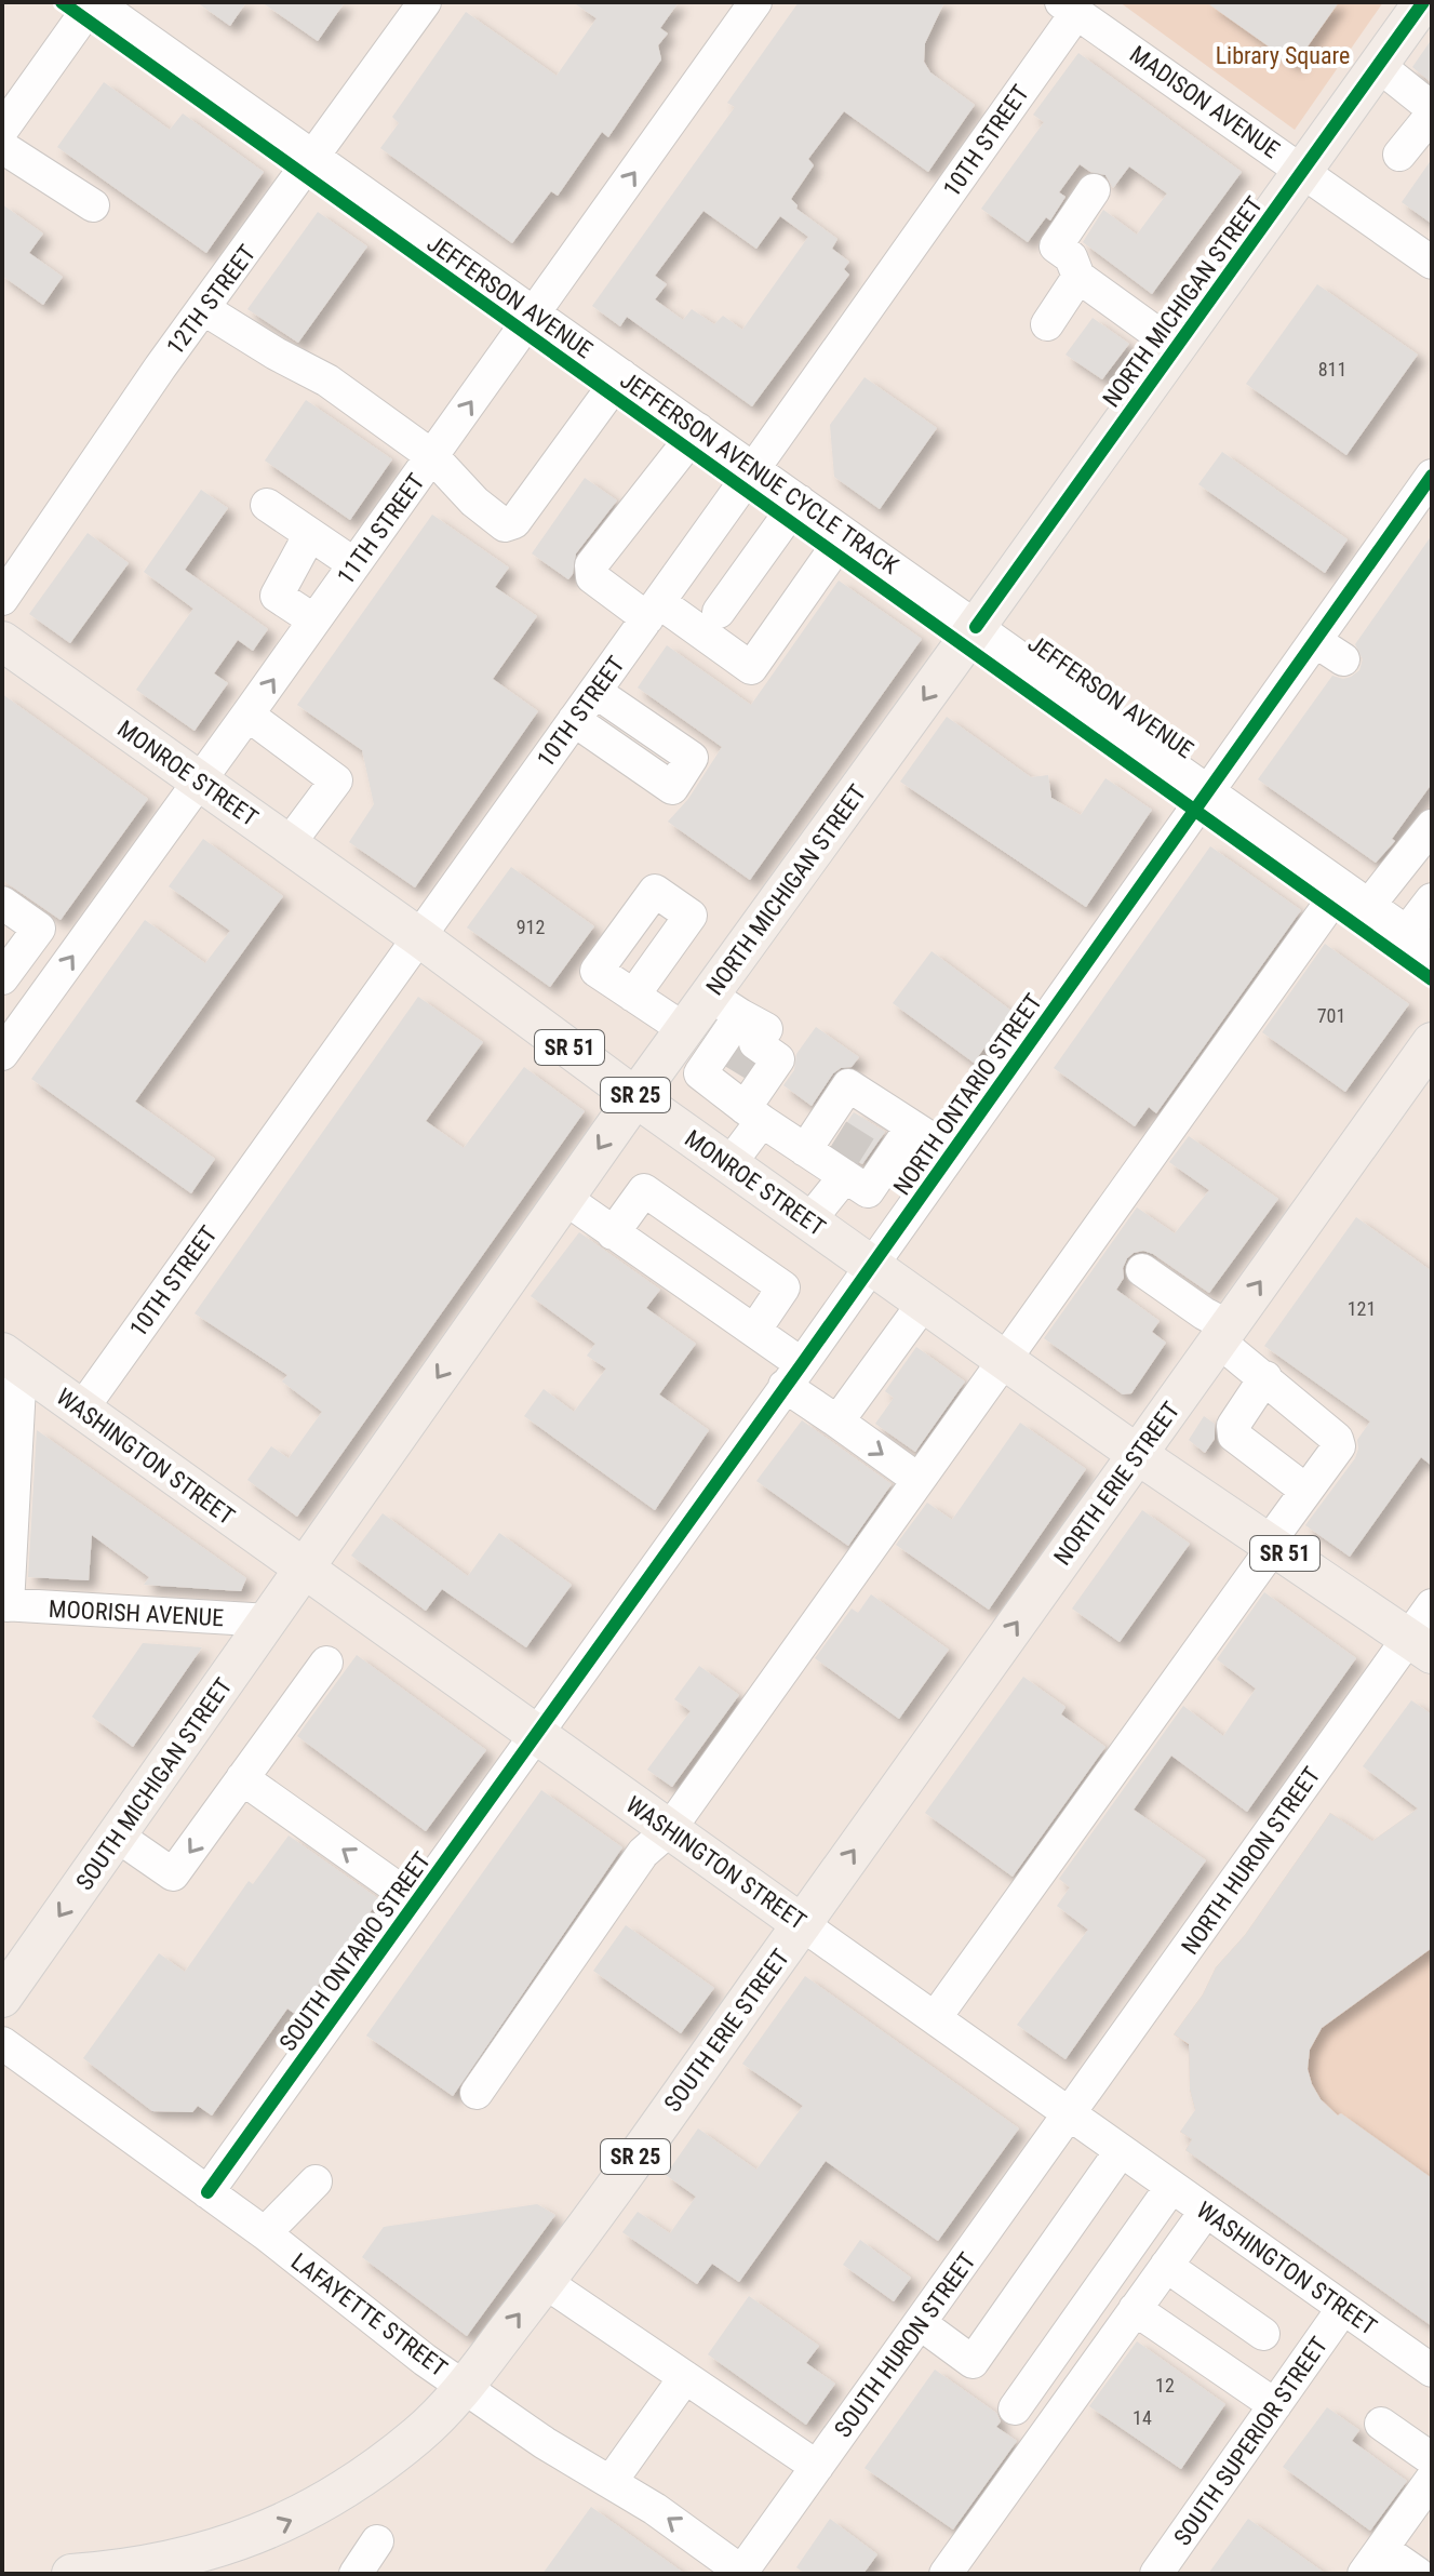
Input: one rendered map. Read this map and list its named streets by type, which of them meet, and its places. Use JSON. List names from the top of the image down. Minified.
{"streets":{"main road":["NORTH MICHIGAN STREET","MONROE STREET","SR 51","SR 25","WASHINGTON STREET","NORTH ERIE STREET","SOUTH MICHIGAN STREET","SOUTH ERIE STREET"],"street":["MADISON AVENUE","10TH STREET","JEFFERSON AVENUE","12TH STREET","11TH STREET","NORTH ONTARIO STREET","MOORISH AVENUE","NORTH HURON STREET","SOUTH ONTARIO STREET","LAFAYETTE STREET","SOUTH HURON STREET","SOUTH SUPERIOR STREET"],"cycle path":["JEFFERSON AVENUE CYCLE TRACK"]},"crossings":[["MADISON AVENUE","10TH STREET"],["MADISON AVENUE","NORTH MICHIGAN STREET"],["10TH STREET","JEFFERSON AVENUE"],["10TH STREET","MONROE STREET"],["10TH STREET","WASHINGTON STREET"],["JEFFERSON AVENUE","12TH STREET"],["JEFFERSON AVENUE","NORTH MICHIGAN STREET"],["JEFFERSON AVENUE","11TH STREET"],["JEFFERSON AVENUE","NORTH ONTARIO STREET"],["NORTH MICHIGAN STREET","MONROE STREET"],["NORTH MICHIGAN STREET","WASHINGTON STREET"],["NORTH MICHIGAN STREET","SOUTH MICHIGAN STREET"],["11TH STREET","MONROE STREET"],["MONROE STREET","NORTH ONTARIO STREET"],["MONROE STREET","NORTH ERIE STREET"],["MONROE STREET","NORTH HURON STREET"],["NORTH ONTARIO STREET","WASHINGTON STREET"],["NORTH ONTARIO STREET","SOUTH ONTARIO STREET"],["SR 25","SOUTH ERIE STREET"],["SR 25","LAFAYETTE STREET"],["WASHINGTON STREET","NORTH ERIE STREET"],["WASHINGTON STREET","SOUTH MICHIGAN STREET"],["WASHINGTON STREET","NORTH HURON STREET"],["WASHINGTON STREET","SOUTH ONTARIO STREET"],["WASHINGTON STREET","SOUTH ERIE STREET"],["WASHINGTON STREET","SOUTH HURON STREET"],["WASHINGTON STREET","SOUTH SUPERIOR STREET"],["NORTH ERIE STREET","SOUTH ERIE STREET"],["MOORISH AVENUE","SOUTH MICHIGAN STREET"],["NORTH HURON STREET","SOUTH HURON STREET"],["SOUTH ONTARIO STREET","LAFAYETTE STREET"],["SOUTH ERIE STREET","LAFAYETTE STREET"],["LAFAYETTE STREET","SOUTH HURON STREET"]],"one_way":["NORTH MICHIGAN STREET","11TH STREET","NORTH ERIE STREET","SOUTH MICHIGAN STREET"],"parks":["Library Square"],"house_numbers":["811","912","701","121","12","14"]}
